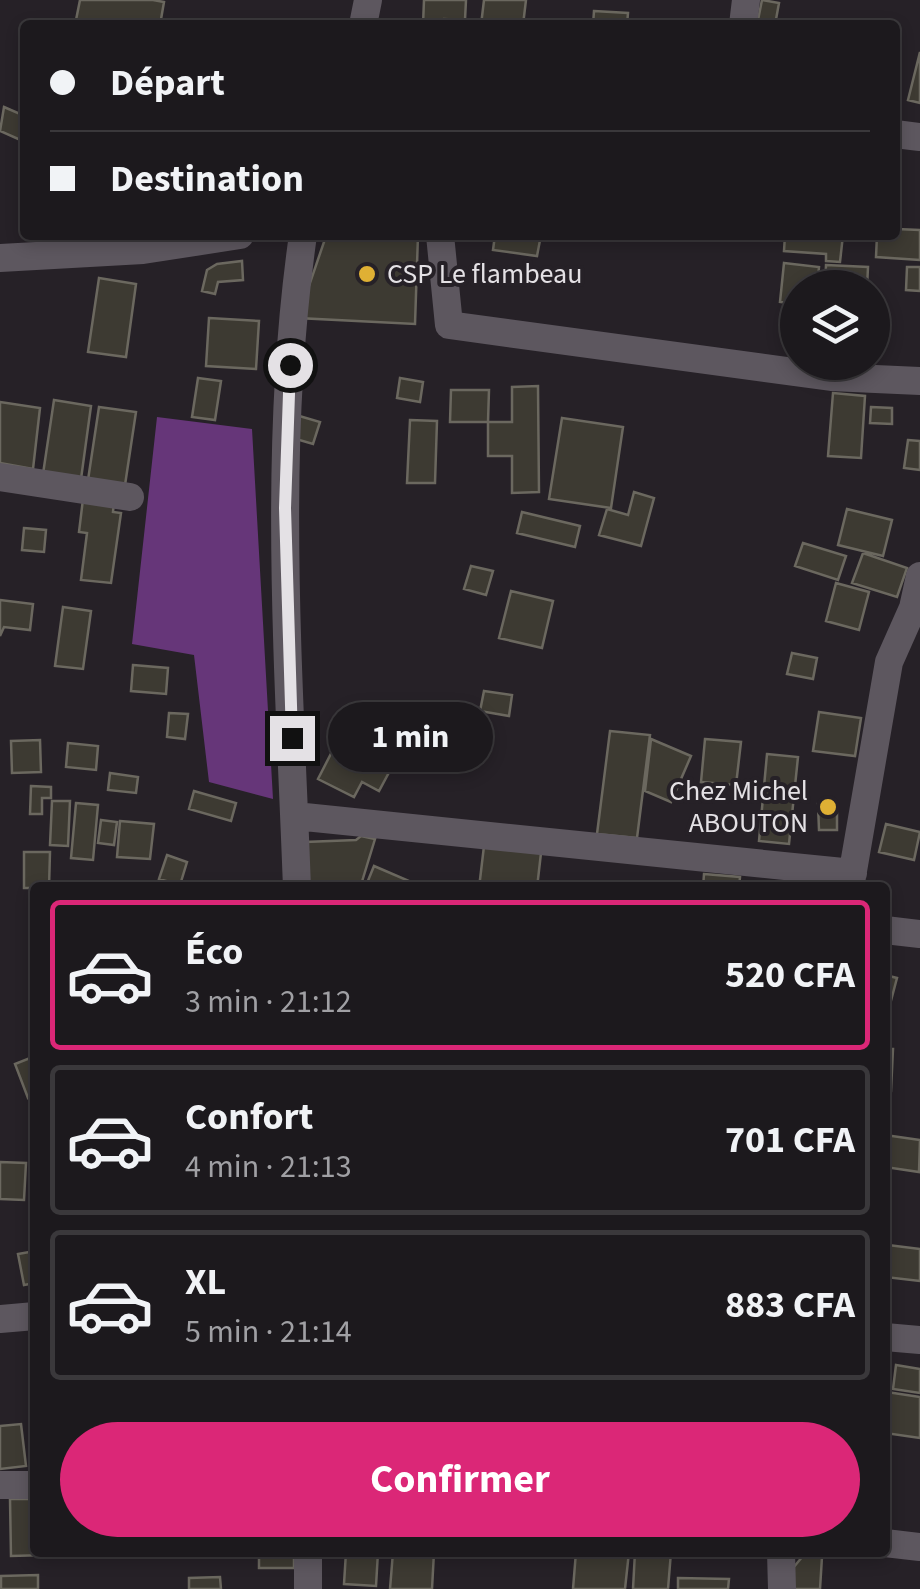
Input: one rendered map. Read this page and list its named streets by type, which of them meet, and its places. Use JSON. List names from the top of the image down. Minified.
{"places":["CSP Le flambeau","Chez Michel ABOUTON"],"page":{"banner":["Départ","Destination"],"bubble":"1 min","list":[{"name":"Éco","note":"3 min · 21:12","value":"520 CFA"},{"name":"Confort","note":"4 min · 21:13","value":"701 CFA"},{"name":"XL","note":"5 min · 21:14","value":"883 CFA"}],"buttons":"Confirmer"}}
